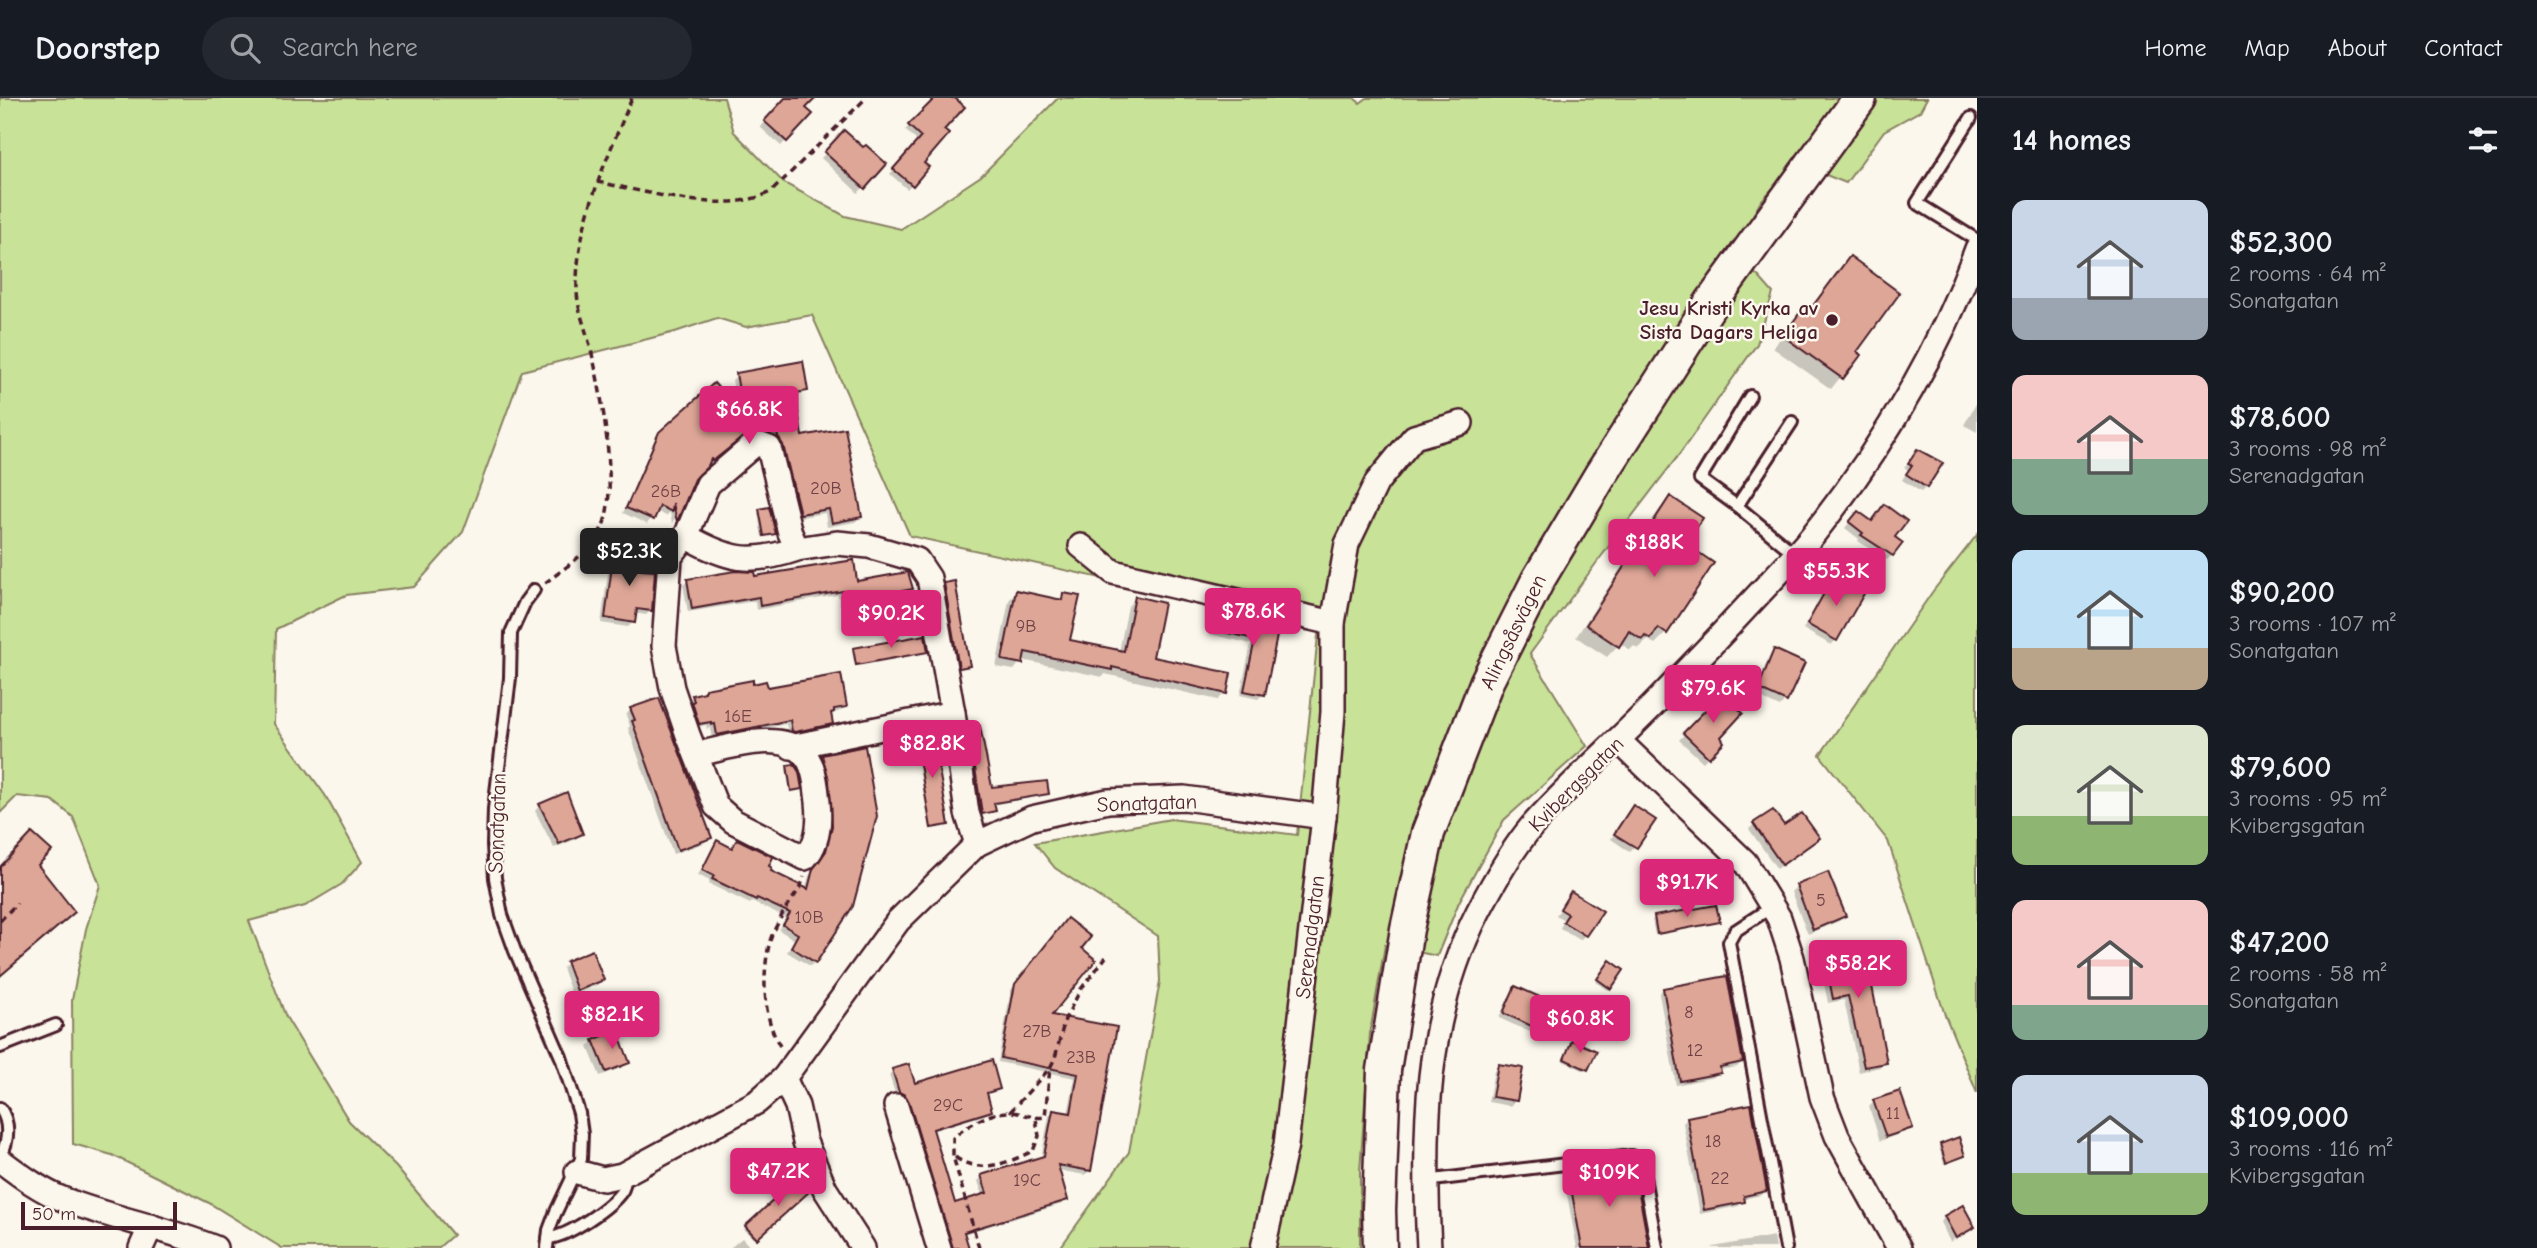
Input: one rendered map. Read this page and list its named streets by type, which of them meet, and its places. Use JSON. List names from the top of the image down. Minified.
{"streets":{"main road":["Alingsåsvägen"],"street":["Kvibergsgatan","Sonatgatan","Serenadgatan"]},"crossings":[["Sonatgatan","Serenadgatan"]],"places":["Jesu Kristi Kyrka av Sista Dagars Heliga"],"house_numbers":["20B","26B","9B","16E","5","10B","8","27B","12","23B","29C","11","18","22","19C"],"scale_bar":"50 m","page":{"header":"Doorstep","search":"Search here","nav":["Home","Map","About","Contact"],"heading":"14 homes","list":[{"name":"$52,300","note":"2 rooms · 64 m² · Sonatgatan"},{"name":"$78,600","note":"3 rooms · 98 m² · Serenadgatan"},{"name":"$90,200","note":"3 rooms · 107 m² · Sonatgatan"},{"name":"$79,600","note":"3 rooms · 95 m² · Kvibergsgatan"},{"name":"$47,200","note":"2 rooms · 58 m² · Sonatgatan"},{"name":"$109,000","note":"3 rooms · 116 m² · Kvibergsgatan"}],"price":["$66.8K","$188K","$52.3K","$55.3K","$78.6K","$90.2K","$79.6K","$82.8K","$91.7K","$58.2K","$82.1K","$60.8K","$47.2K","$109K"],"scale":"50 m"}}
